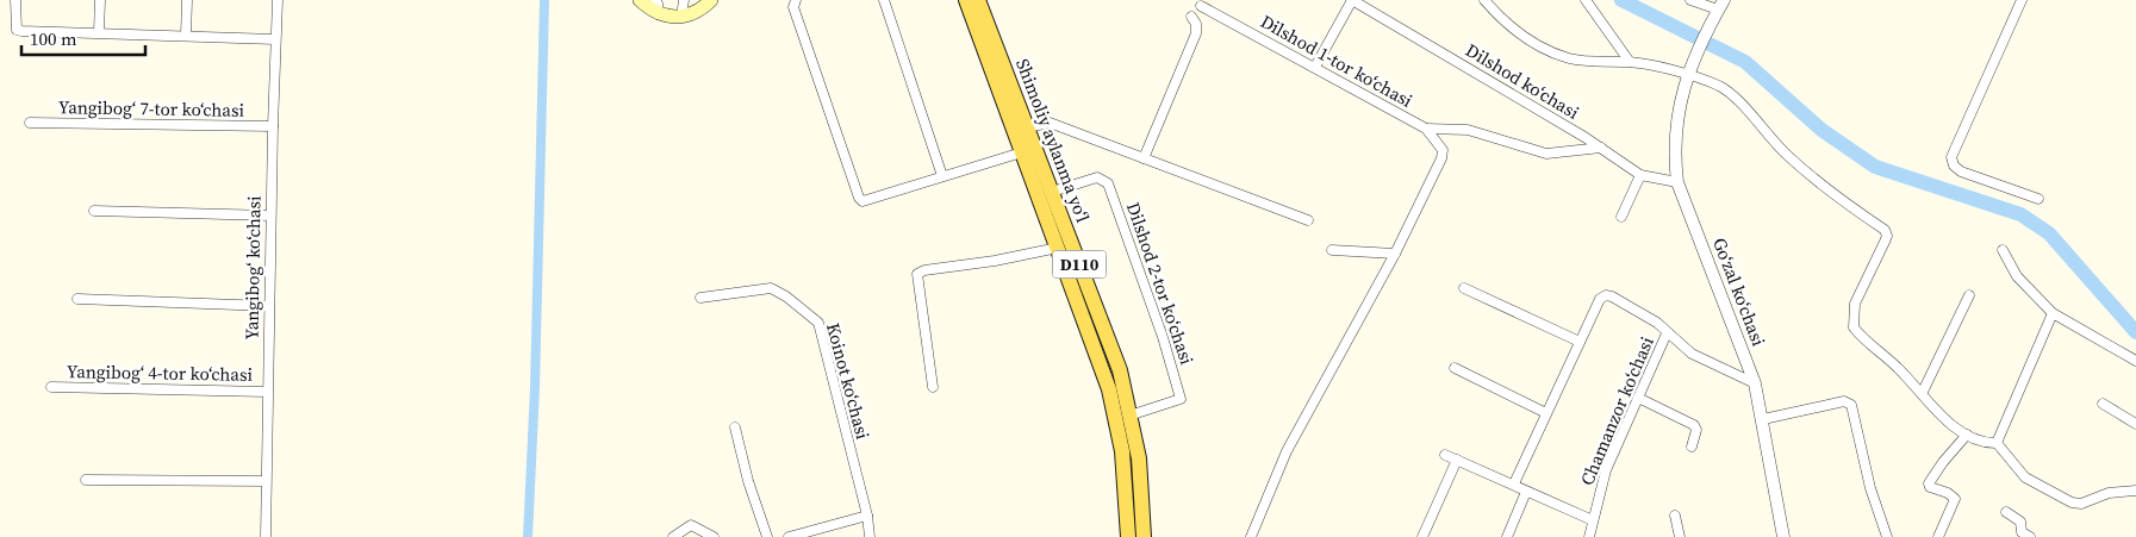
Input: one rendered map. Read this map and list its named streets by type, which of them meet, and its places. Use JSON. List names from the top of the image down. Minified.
{"streets":{"main road":["Shimoliy aylanma yoʻl","D110"],"street":["Dilshod 1-tor koʻchasi","Dilshod koʻchasi","Yangibogʻ 7-tor koʻchasi","Yangibogʻ koʻchasi","Dilshod 2-tor koʻchasi","Goʻzal koʻchasi","Yangibogʻ 4-tor koʻchasi","Koinot koʻchasi","Chamanzor koʻchasi"]},"crossings":[["Dilshod koʻchasi","Goʻzal koʻchasi"],["Yangibogʻ 7-tor koʻchasi","Yangibogʻ koʻchasi"],["Shimoliy aylanma yoʻl","Dilshod 2-tor koʻchasi"],["Yangibogʻ koʻchasi","Yangibogʻ 4-tor koʻchasi"]],"scale_bar":"100 m"}
